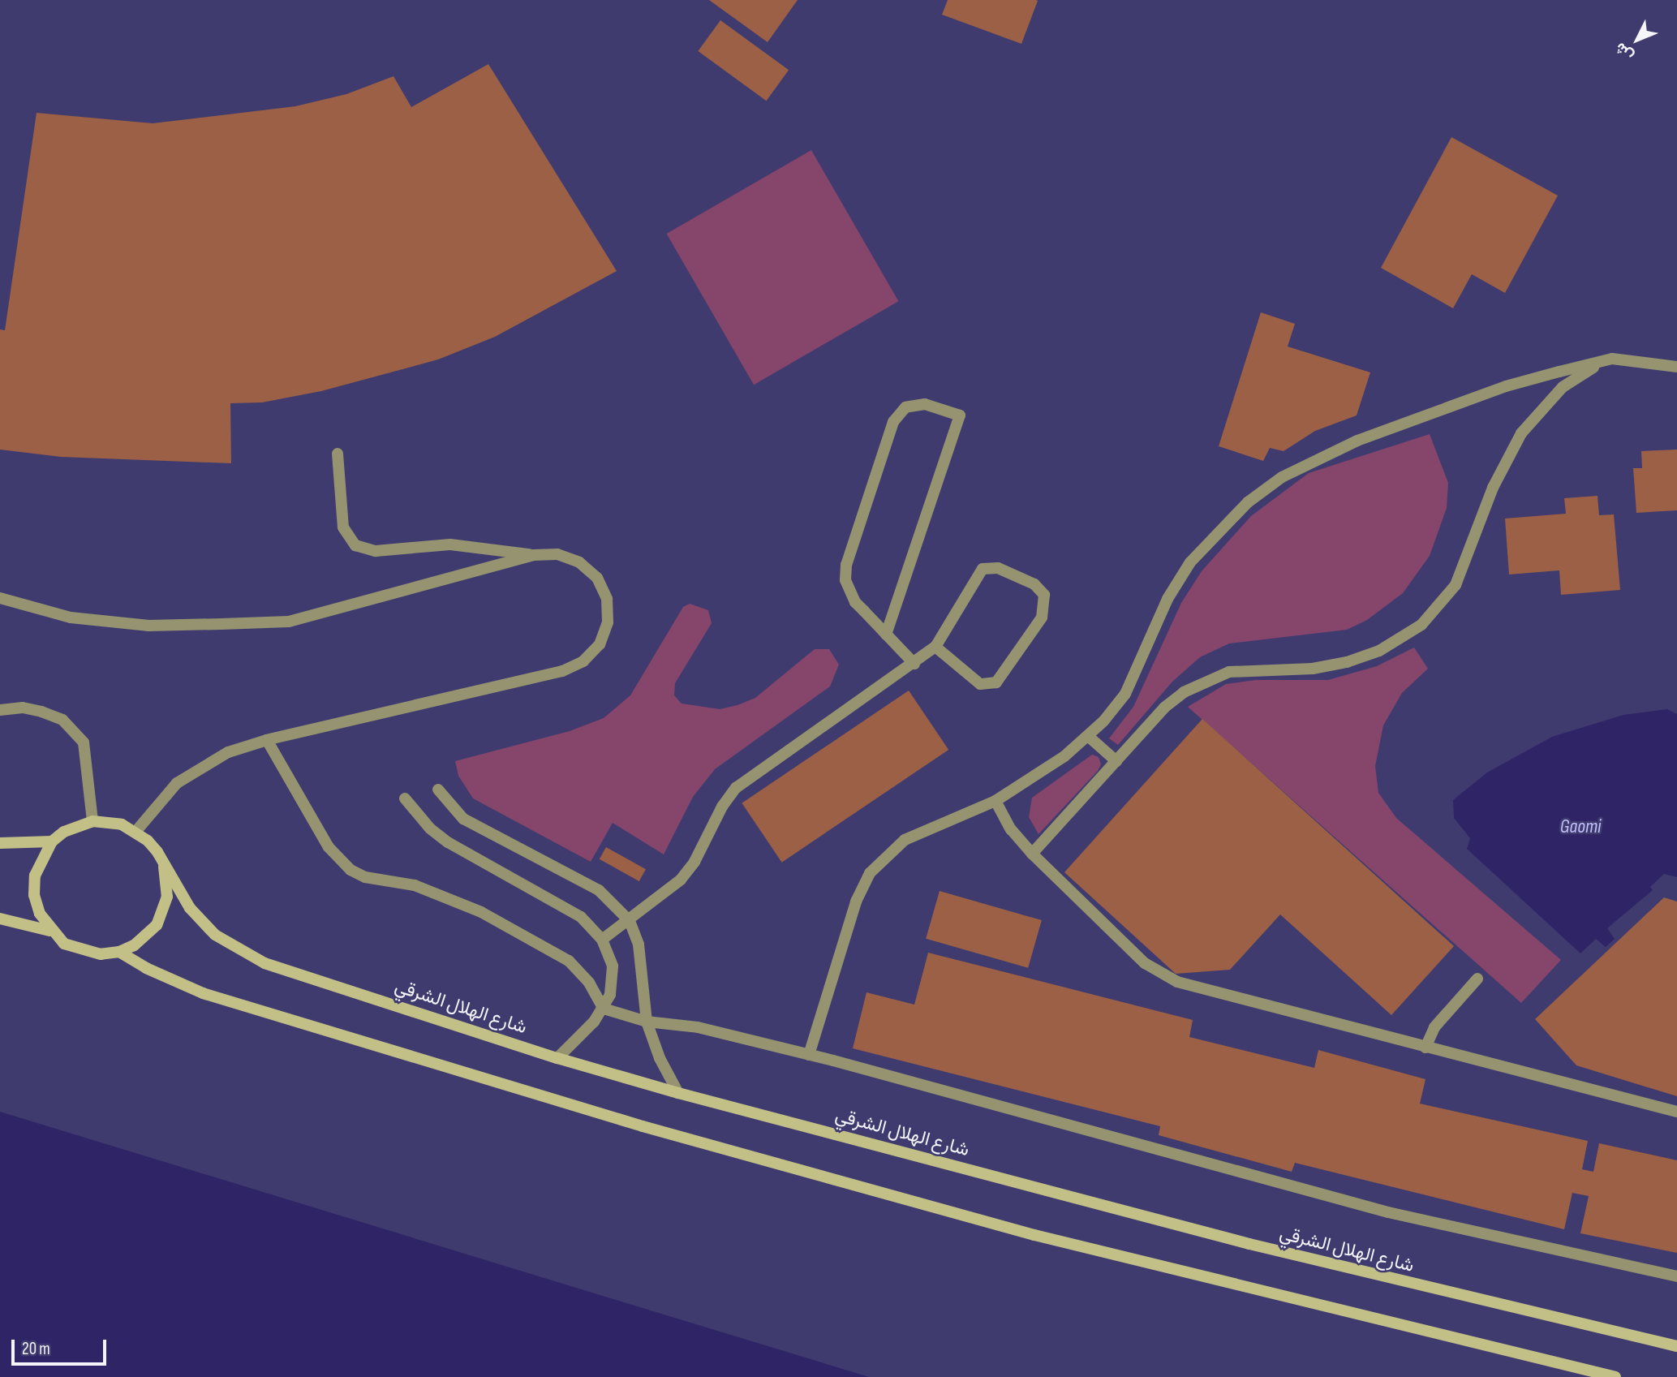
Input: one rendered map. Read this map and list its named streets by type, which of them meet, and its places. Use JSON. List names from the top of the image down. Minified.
{"streets":{"main road":["شارع الهلال الشرقي"]},"water":["Gaomi"],"scale_bar":"20 m","north":"bottom left"}
